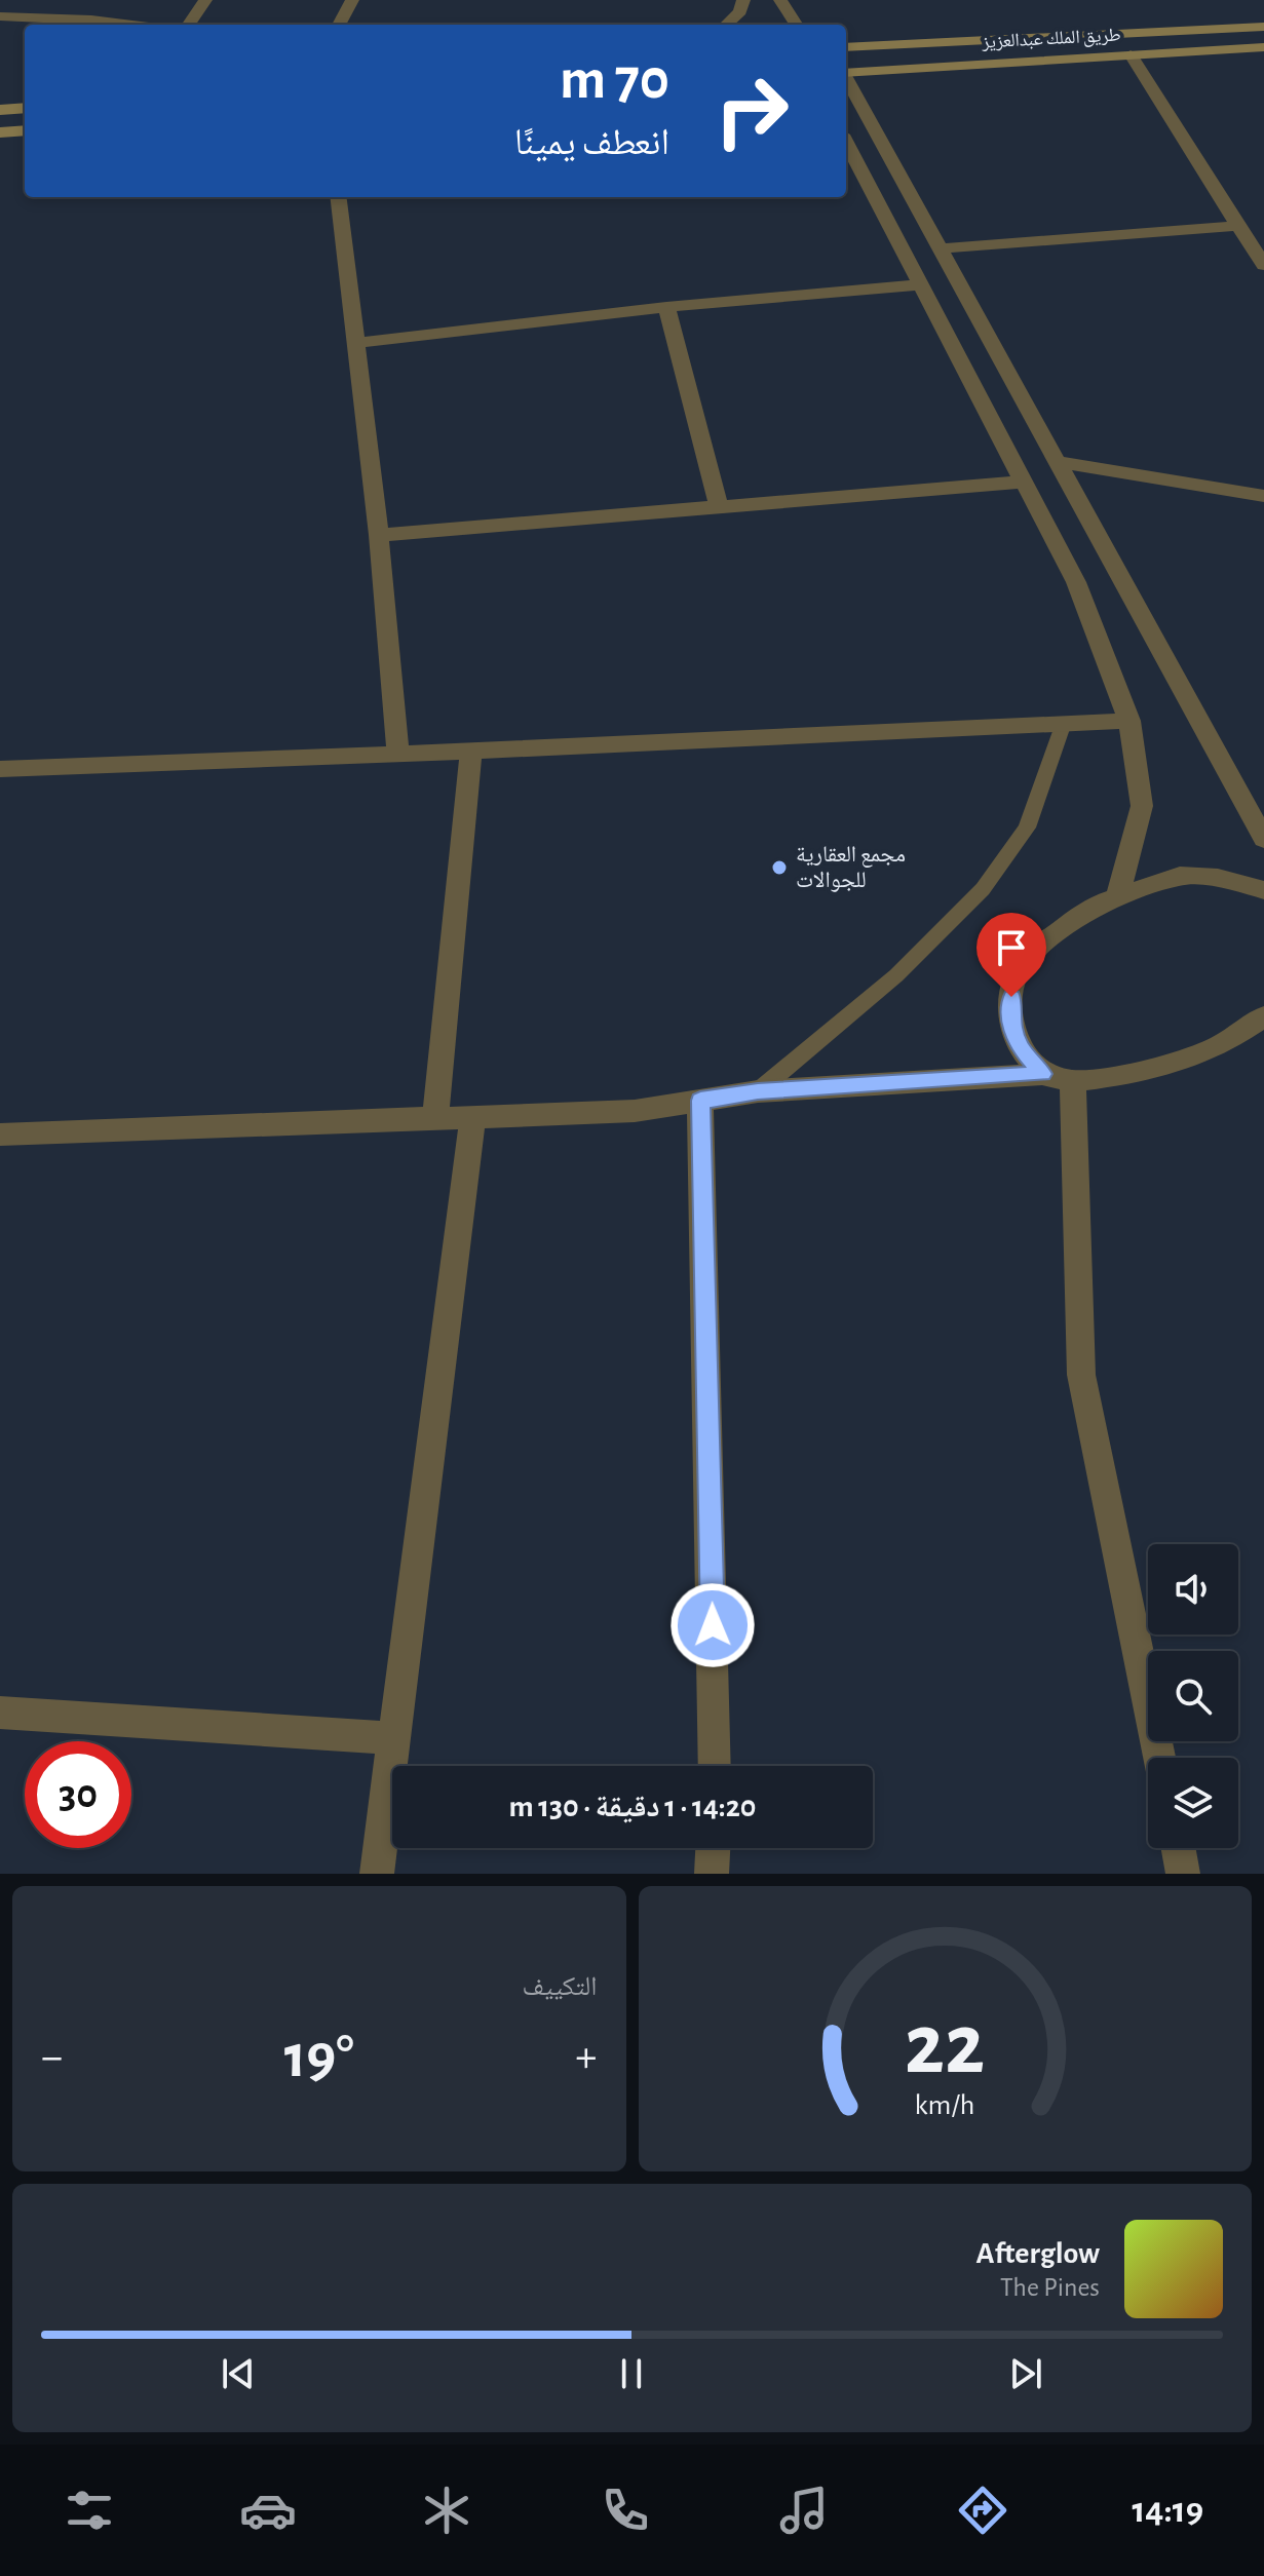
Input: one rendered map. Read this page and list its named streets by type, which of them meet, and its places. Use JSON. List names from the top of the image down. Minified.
{"streets":{"main road":["طريق الملك عبدالعزيز"]},"places":["مجمع العقارية للجوالات"],"page":{"turn":["70 m","انعطف يمينًا"],"limit":"30","trip":"14:20 · 1 دقيقة · 130 m","tile":"التكييف","heat":["−","19°","+"],"song":["Afterglow","The Pines"],"tabs":"14:19","gauge":["22","km/h"]}}
